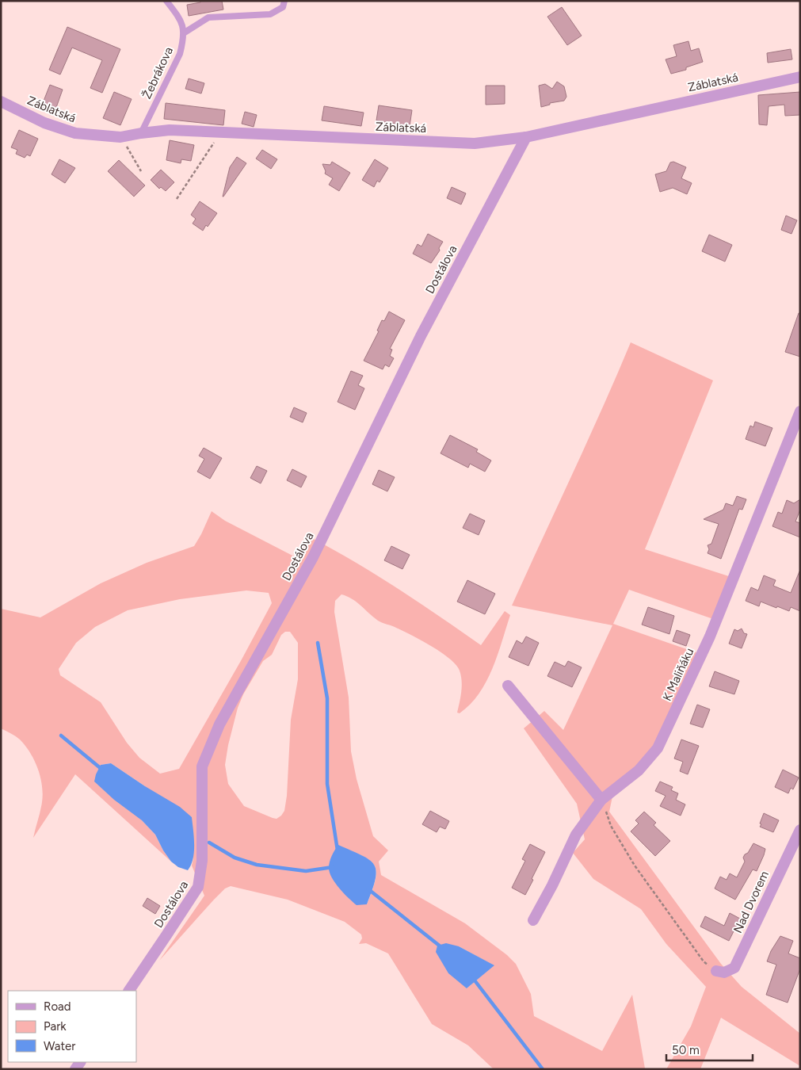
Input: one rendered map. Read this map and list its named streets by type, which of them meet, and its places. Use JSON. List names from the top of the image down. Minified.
{"streets":{"street":["Záblatská","Dostálova","K Maliňáku","Nad Dvorem"],"lane":["Žebrákova"]},"crossings":[["Žebrákova","Záblatská"],["Záblatská","Dostálova"]],"legend":["Road","Park","Water"],"scale_bar":"50 m"}
